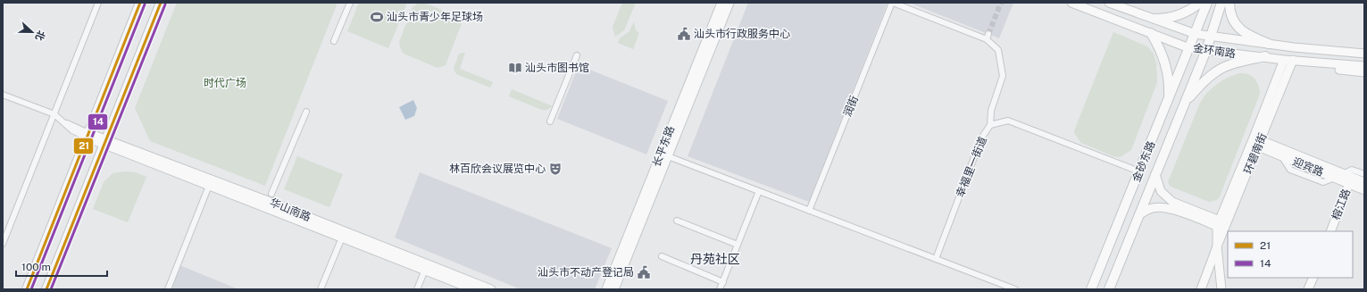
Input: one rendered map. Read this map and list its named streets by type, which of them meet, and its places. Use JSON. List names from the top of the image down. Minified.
{"streets":{"main road":["金砂东路"],"street":["金环南路","润街","长平东路","环碧南街","幸福里一街道","迎宾路","榕江路","华山南路"]},"crossings":[["金环南路","环碧南街"],["金环南路","金砂东路"],["润街","幸福里一街道"],["环碧南街","迎宾路"],["金砂东路","幸福里一街道"],["迎宾路","榕江路"]],"districts":["丹苑社区"],"parks":["时代广场"],"places":{"sports":["汕头市青少年足球场"],"public building":["汕头市行政服务中心","汕头市不动产登记局"],"library":["汕头市图书馆"],"theatre":["林百欣会议展览中心"]},"lines":["transit line 21","transit line 14"],"legend":["21","14"],"scale_bar":"100 m","north":"right"}
